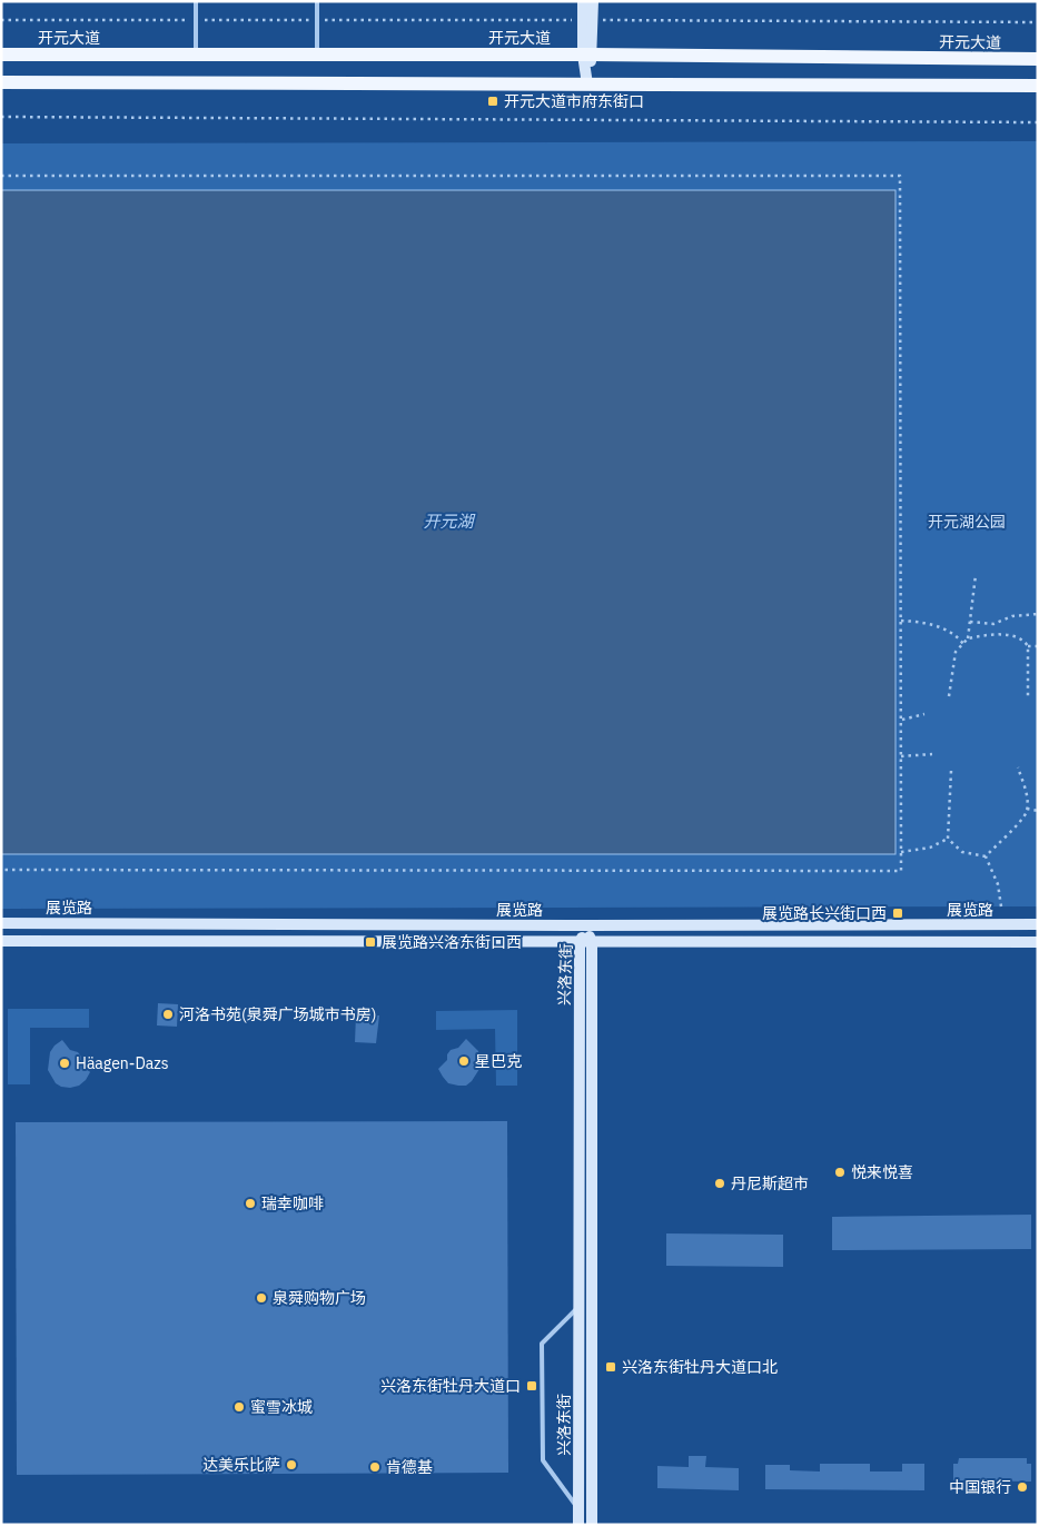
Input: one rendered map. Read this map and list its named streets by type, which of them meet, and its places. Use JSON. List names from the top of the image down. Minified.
{"streets":{"main road":["开元大道"],"street":["展览路","兴洛东街"]},"crossings":[["展览路","兴洛东街"]],"water":["开元湖"],"parks":["开元湖公园"],"places":{"transit":["开元大道市府东街口","展览路长兴街口西","展览路兴洛东街口西","兴洛东街牡丹大道口北","兴洛东街牡丹大道口"],"other":["河洛书苑(泉舜广场城市书房)","星巴克","Häagen-Dazs","悦来悦喜","丹尼斯超市","瑞幸咖啡","泉舜购物广场","蜜雪冰城","达美乐比萨","肯德基","中国银行"]}}
